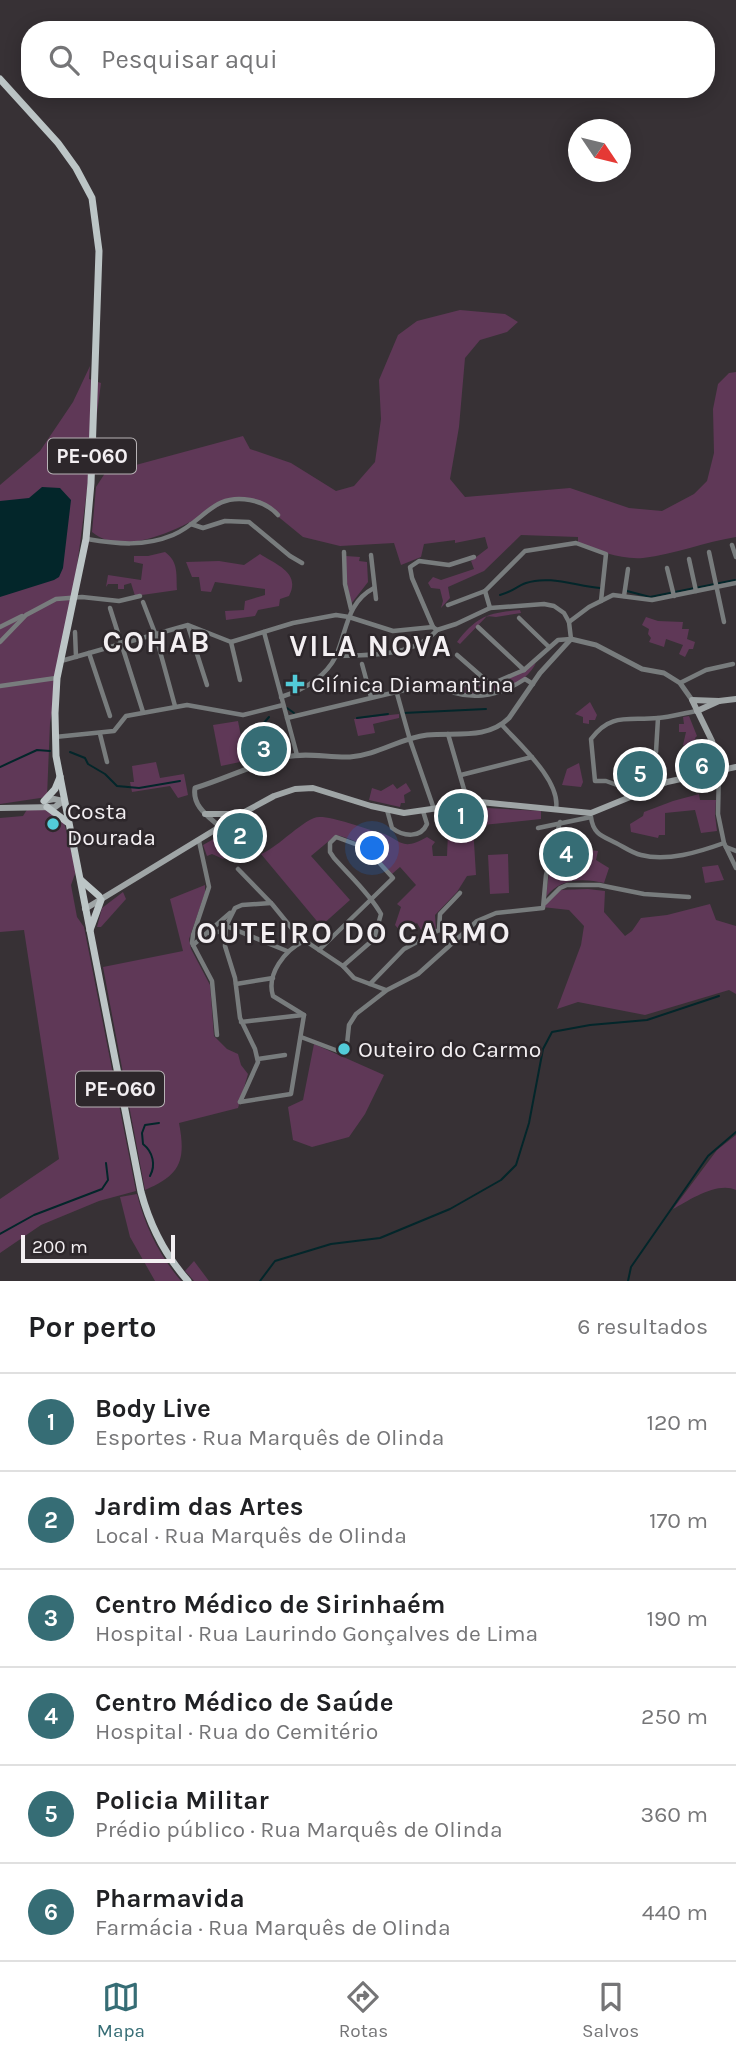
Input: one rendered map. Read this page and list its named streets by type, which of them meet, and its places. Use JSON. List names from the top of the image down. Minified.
{"streets":{"main road":["PE-060"]},"districts":["COHAB","VILA NOVA","OUTEIRO DO CARMO"],"places":{"health":["Clínica Diamantina"],"other":["Costa Dourada","Outeiro do Carmo"]},"scale_bar":"200 m","north":"bottom right","page":{"search":"Pesquisar aqui","pins":["3","6","5","1","2","4"],"scale":"200 m","heading":["Por perto","6 resultados"],"list":[{"mark":"1","name":"Body Live","note":"Esportes · Rua Marquês de Olinda","value":"120 m"},{"mark":"2","name":"Jardim das Artes","note":"Local · Rua Marquês de Olinda","value":"170 m"},{"mark":"3","name":"Centro Médico de Sirinhaém","note":"Hospital · Rua Laurindo Gonçalves de Lima","value":"190 m"},{"mark":"4","name":"Centro Médico de Saúde","note":"Hospital · Rua do Cemitério","value":"250 m"},{"mark":"5","name":"Policia Militar","note":"Prédio público · Rua Marquês de Olinda","value":"360 m"},{"mark":"6","name":"Pharmavida","note":"Farmácia · Rua Marquês de Olinda","value":"440 m"}],"nav":["Mapa","Rotas","Salvos"]}}
